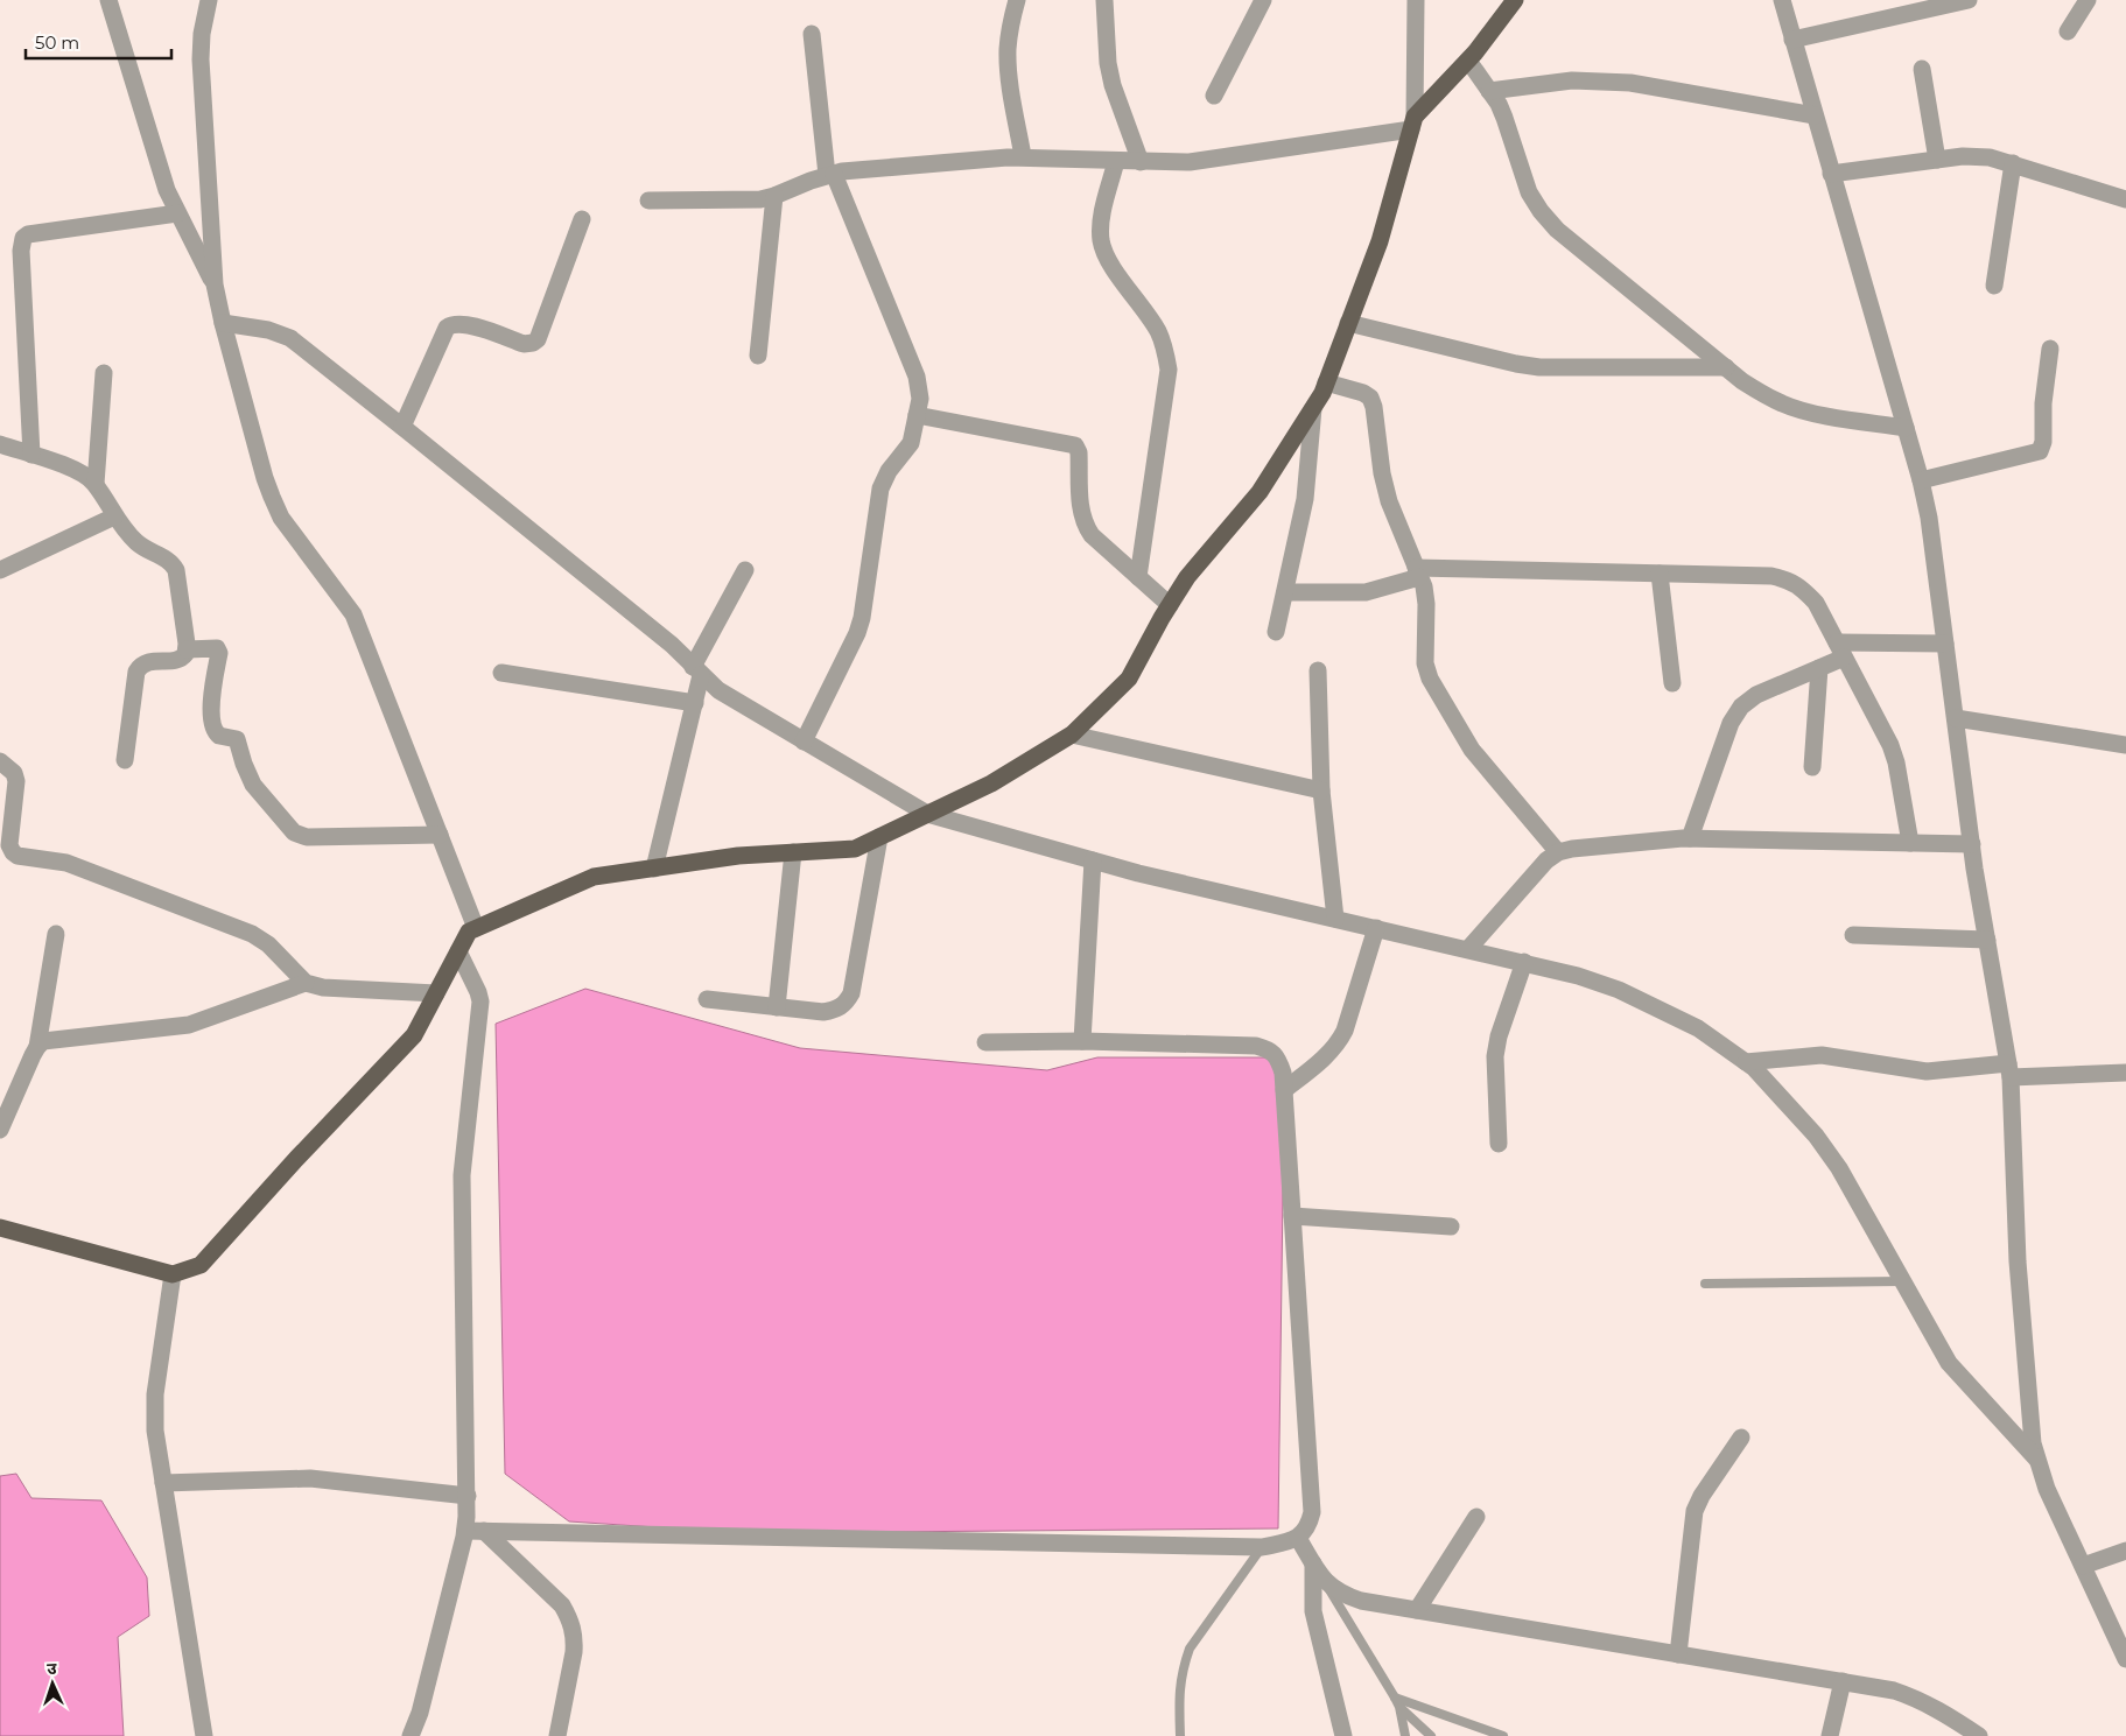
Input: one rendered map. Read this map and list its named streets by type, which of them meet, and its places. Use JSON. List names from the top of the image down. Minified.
{"scale_bar":"50 m","north":"top"}
